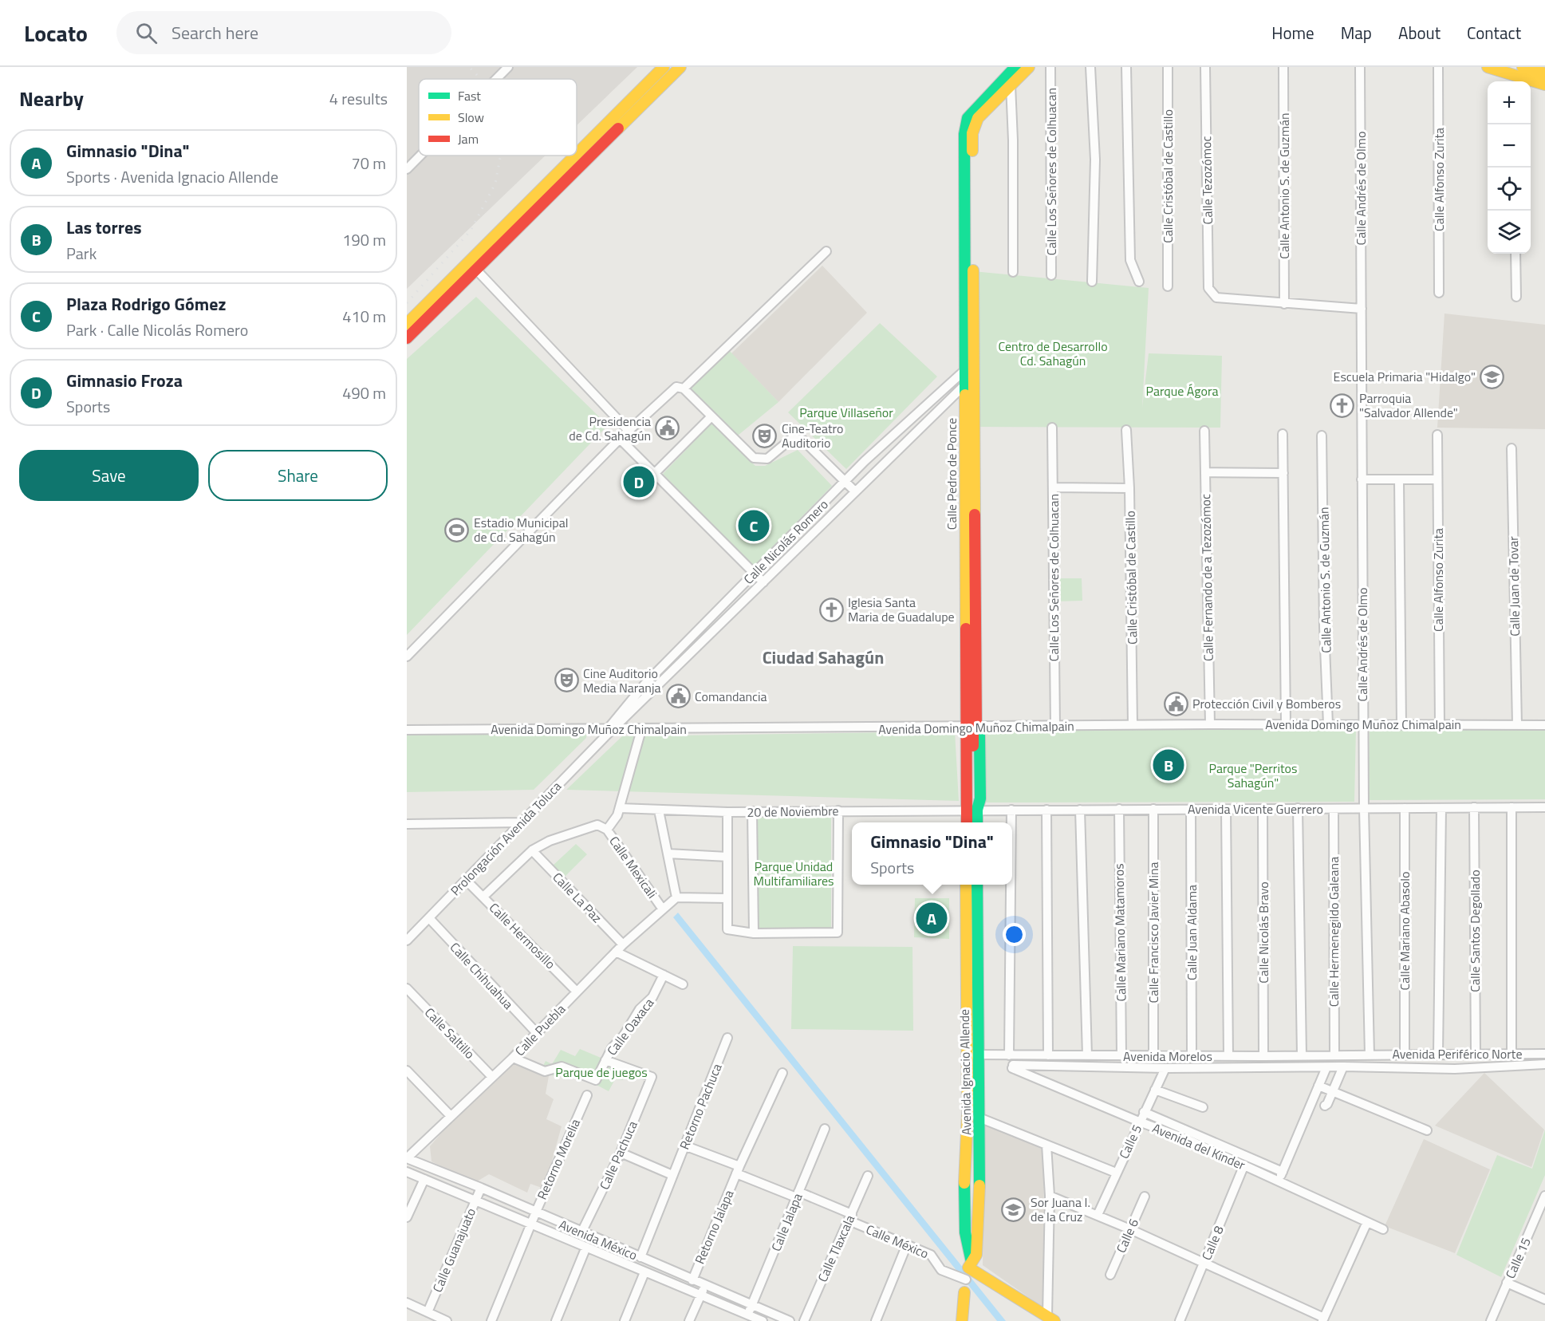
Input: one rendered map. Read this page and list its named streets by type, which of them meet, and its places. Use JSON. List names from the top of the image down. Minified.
{"streets":{"street":["Calle Los Señores de Colhuacan","Calle Cristóbal de Castillo","Calle Alfonso Zurita","Calle Tezozómoc","Calle Antonio S. de Guzmán","Calle Andrés de Olmo","Calle Pedro de Ponce","Calle Nicolás Romero","Calle Fernando de a Tezozómoc","Calle Juan de Tovar","Avenida Domingo Muñoz Chimalpain","Avenida Vicente Guerrero","20 de Noviembre","Prolongación Avenida Toluca","Calle Mexicali","Calle La Paz","Calle Mariano Abasolo","Calle Santos Degollado","Calle Hermenegildo Galeana","Calle Mariano Matamoros","Calle Francisco Javier Mina","Calle Juan Aldama","Calle Nicolás Bravo","Calle Hermosillo","Calle Chihuahua","Calle Oaxaca","Calle Puebla","Calle Saltillo","Avenida Periférico Norte","Avenida Morelos","Avenida Ignacio Allende","Retorno Pachuca","Calle 5","Avenida del Kinder","Calle Pachuca","Retorno Morelia","Calle Jalapa","Retorno Jalapa","Calle 6","Avenida México","Calle México","Calle 8","Calle Tlaxcala","Calle Guanajuato","Calle 15"]},"crossings":[["Calle Los Señores de Colhuacan","Avenida Domingo Muñoz Chimalpain"],["Calle Cristóbal de Castillo","Avenida Domingo Muñoz Chimalpain"],["Calle Alfonso Zurita","Avenida Domingo Muñoz Chimalpain"],["Calle Tezozómoc","Calle Antonio S. de Guzmán"],["Calle Antonio S. de Guzmán","Avenida Domingo Muñoz Chimalpain"],["Calle Andrés de Olmo","Avenida Domingo Muñoz Chimalpain"],["Calle Andrés de Olmo","Avenida Vicente Guerrero"],["Calle Pedro de Ponce","Calle Nicolás Romero"],["Calle Pedro de Ponce","Avenida Domingo Muñoz Chimalpain"],["Calle Pedro de Ponce","Avenida Vicente Guerrero"],["Calle Pedro de Ponce","20 de Noviembre"],["Calle Nicolás Romero","Avenida Domingo Muñoz Chimalpain"],["Calle Nicolás Romero","Prolongación Avenida Toluca"],["Calle Fernando de a Tezozómoc","Avenida Domingo Muñoz Chimalpain"],["Calle Juan de Tovar","Avenida Domingo Muñoz Chimalpain"],["Avenida Domingo Muñoz Chimalpain","Prolongación Avenida Toluca"],["Avenida Vicente Guerrero","20 de Noviembre"],["Avenida Vicente Guerrero","Calle Mariano Abasolo"],["Avenida Vicente Guerrero","Calle Santos Degollado"],["Avenida Vicente Guerrero","Calle Hermenegildo Galeana"],["Avenida Vicente Guerrero","Calle Mariano Matamoros"],["Avenida Vicente Guerrero","Calle Francisco Javier Mina"],["Avenida Vicente Guerrero","Calle Juan Aldama"],["Avenida Vicente Guerrero","Calle Nicolás Bravo"],["Prolongación Avenida Toluca","Calle Mexicali"],["Prolongación Avenida Toluca","Calle La Paz"],["Prolongación Avenida Toluca","Calle Hermosillo"],["Prolongación Avenida Toluca","Calle Chihuahua"],["Calle Mexicali","Calle Puebla"],["Calle La Paz","Calle Puebla"],["Calle Mariano Abasolo","Avenida Periférico Norte"],["Calle Santos Degollado","Avenida Periférico Norte"],["Calle Hermenegildo Galeana","Avenida Morelos"],["Calle Mariano Matamoros","Avenida Morelos"],["Calle Francisco Javier Mina","Avenida Morelos"],["Calle Juan Aldama","Avenida Morelos"],["Calle Nicolás Bravo","Avenida Morelos"],["Calle Hermosillo","Calle Puebla"],["Calle Chihuahua","Calle Puebla"],["Calle Oaxaca","Calle Puebla"],["Calle Oaxaca","Calle Pachuca"],["Calle Puebla","Calle Saltillo"],["Calle Puebla","Avenida México"],["Avenida Periférico Norte","Avenida Morelos"],["Avenida Morelos","Avenida Ignacio Allende"],["Avenida Morelos","Calle 5"],["Avenida Morelos","Avenida del Kinder"],["Retorno Pachuca","Avenida México"],["Calle 5","Avenida del Kinder"],["Avenida del Kinder","Calle 8"],["Calle Pachuca","Avenida México"],["Retorno Morelia","Avenida México"],["Calle Jalapa","Retorno Jalapa"],["Calle Jalapa","Avenida México"],["Retorno Jalapa","Avenida México"],["Retorno Jalapa","Calle México"],["Retorno Jalapa","Calle Tlaxcala"],["Avenida México","Calle Guanajuato"],["Calle México","Calle Tlaxcala"]],"districts":["Ciudad Sahagún"],"parks":["Centro de Desarrollo Cd. Sahagún","Parque Ágora","Parque Villaseñor","Parque \"Perritos Sahagún\"","Parque Unidad Multifamiliares","Parque de juegos"],"places":{"school or university":["Escuela Primaria \"Hidalgo\"","Sor Juana I. de la Cruz"],"church":["Parroquia \"Salvador Allende\"","Iglesia Santa Maria de Guadalupe"],"public building":["Presidencia de Cd. Sahagún","Comandancia","Protección Civil y Bomberos"],"theatre":["Cine-Teatro Auditorio","Cine Auditorio Media Naranja"],"sports":["Estadio Municipal de Cd. Sahagún"]},"legend":["Fast","Slow","Jam"],"page":{"header":"Locato","search":"Search here","nav":["Home","Map","About","Contact"],"heading":["Nearby","4 results"],"map_buttons":["+","−"],"list":[{"mark":"A","name":"Gimnasio \"Dina\"","note":"Sports · Avenida Ignacio Allende","value":"70 m"},{"mark":"B","name":"Las torres","note":"Park","value":"190 m"},{"mark":"C","name":"Plaza Rodrigo Gómez","note":"Park · Calle Nicolás Romero","value":"410 m"},{"mark":"D","name":"Gimnasio Froza","note":"Sports","value":"490 m"}],"buttons":["Save","Share"],"pins":["D","C","B","A"],"popup":["Gimnasio \"Dina\"","Sports"]}}
